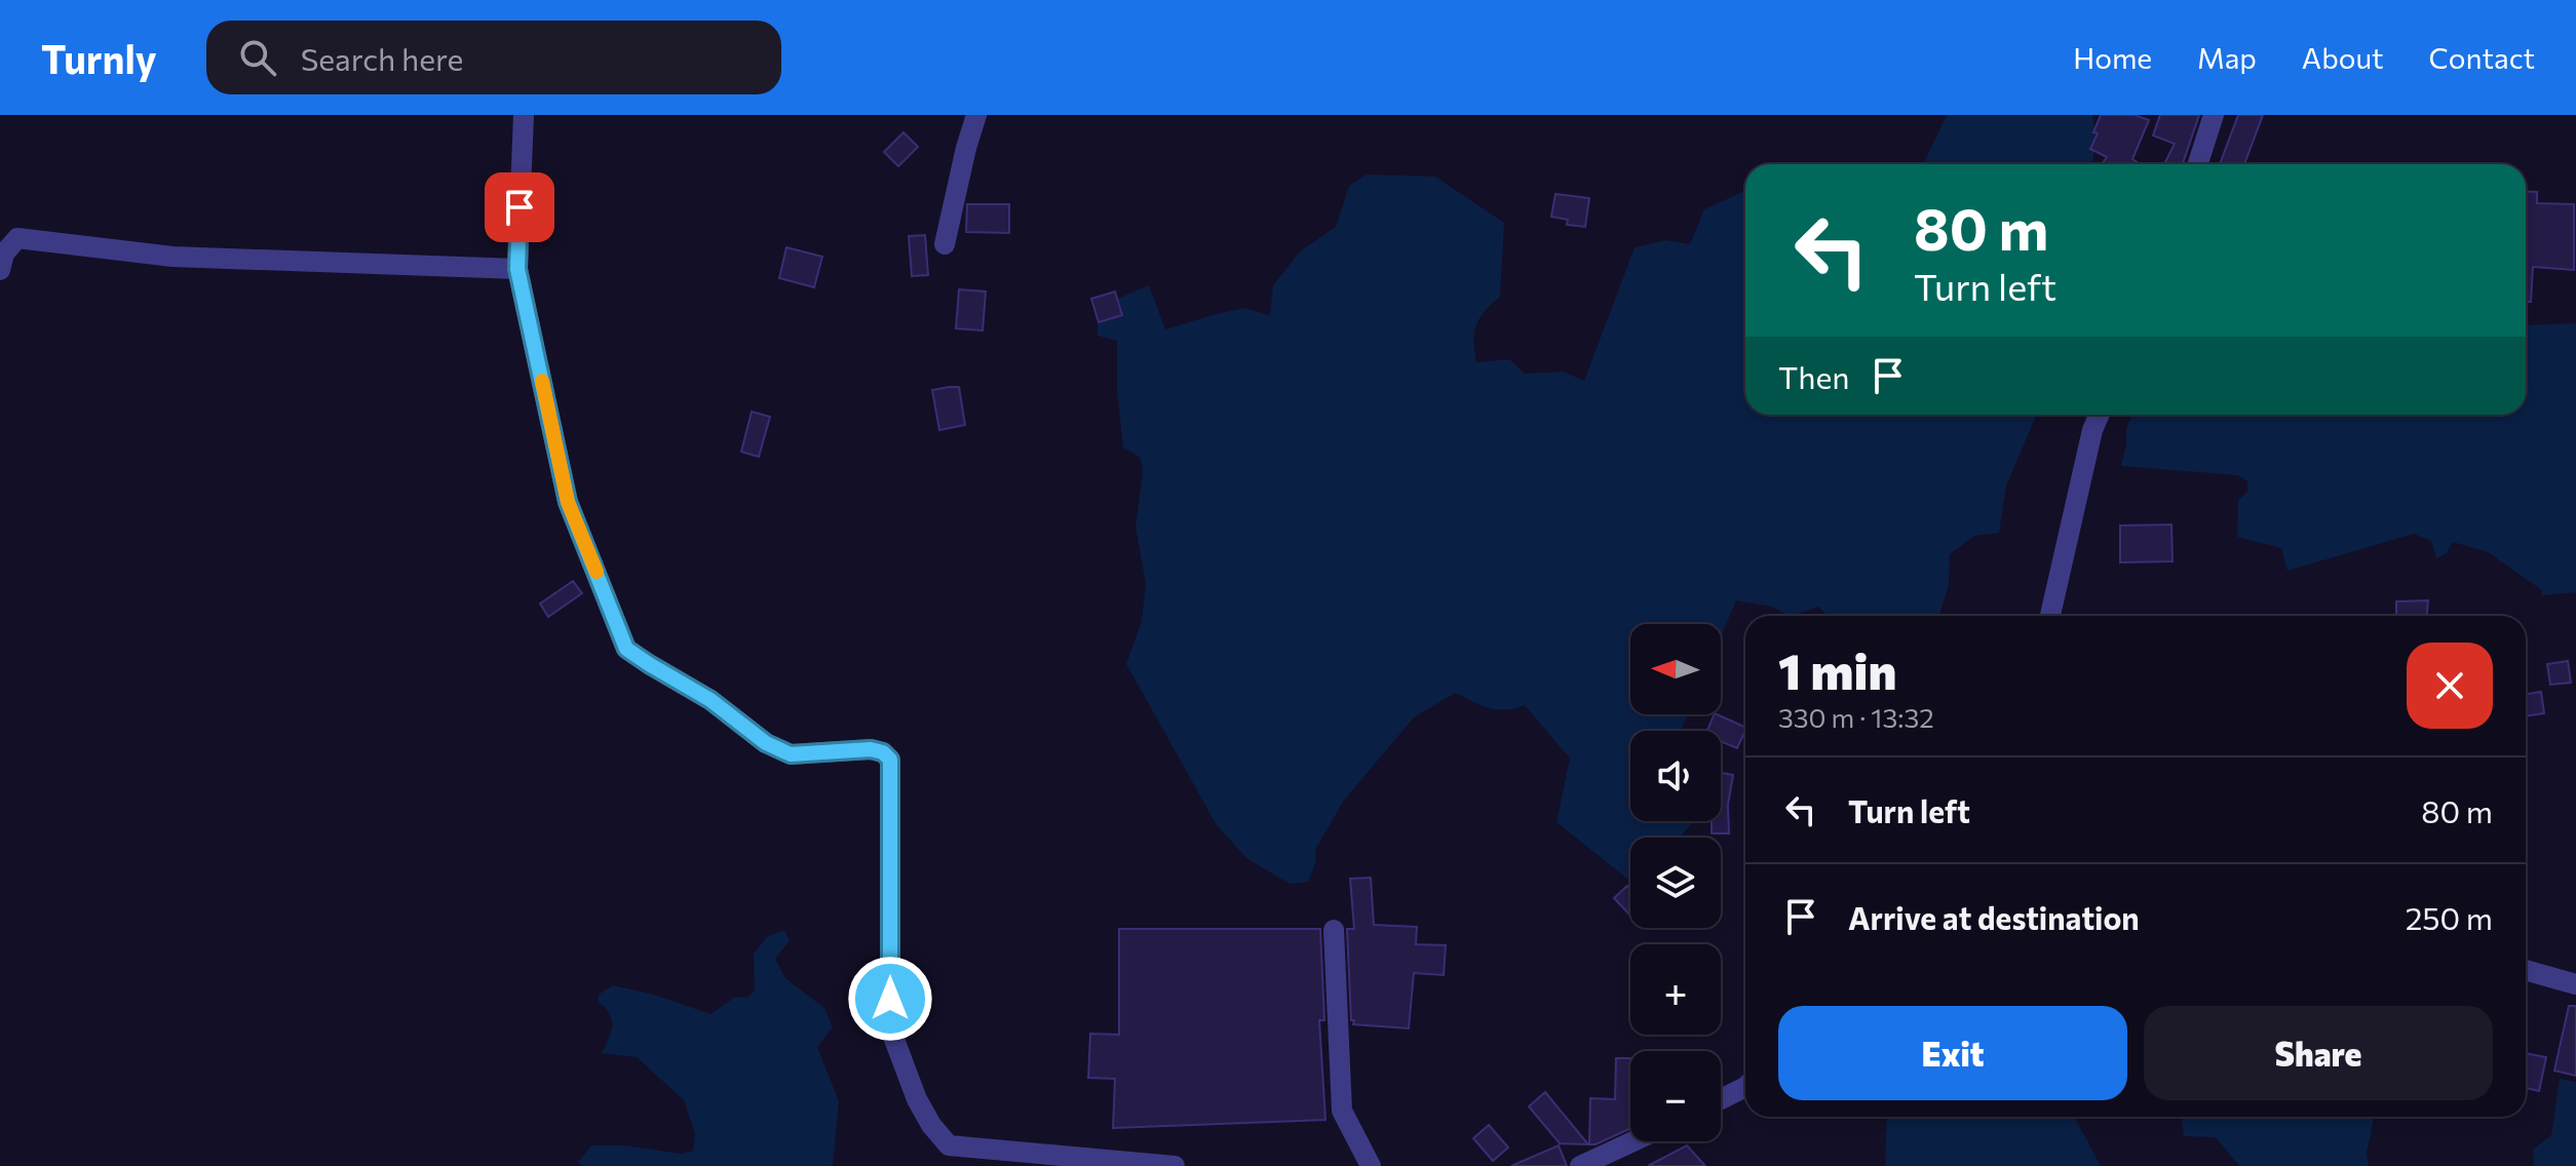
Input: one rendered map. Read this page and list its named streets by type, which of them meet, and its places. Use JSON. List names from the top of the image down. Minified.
{"north":"left","page":{"header":"Turnly","search":"Search here","nav":["Home","Map","About","Contact"],"turn":["80 m","Turn left"],"then":"Then","heading":["1 min","330 m · 13:32"],"map_buttons":["+","−"],"list":[{"name":"Turn left","value":"80 m"},{"name":"Arrive at destination","value":"250 m"}],"buttons":["Exit","Share"]}}
